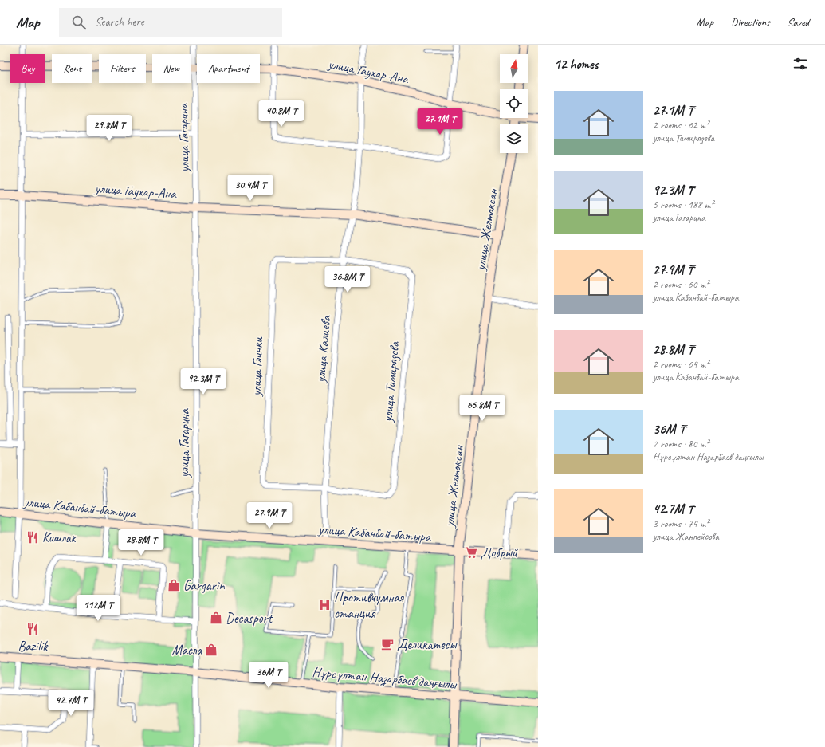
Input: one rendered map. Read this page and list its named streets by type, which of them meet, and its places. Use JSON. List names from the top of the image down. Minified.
{"streets":{"street":["улица Гаухар-Ана","улица Гагарина","улица Желтоксан","улица Калиева","улица Глинки","улица Тимирязева","улица Кабанбай-батыра","Нұрсұлтан Назарбаев даңғылы"]},"crossings":[["улица Гаухар-Ана","улица Гагарина"],["улица Гаухар-Ана","улица Желтоксан"],["улица Гаухар-Ана","улица Калиева"],["улица Гагарина","улица Кабанбай-батыра"],["улица Гагарина","Нұрсұлтан Назарбаев даңғылы"],["улица Желтоксан","улица Кабанбай-батыра"],["улица Желтоксан","Нұрсұлтан Назарбаев даңғылы"],["улица Калиева","улица Глинки"],["улица Калиева","улица Тимирязева"],["улица Калиева","улица Кабанбай-батыра"],["улица Глинки","улица Тимирязева"]],"places":{"restaurant":["Кишлак","Bazilik"],"supermarket":["Добрый"],"shop":["Gargarin","Decasport","Масла"],"hospital":["Противчумная станция"],"cafe":["Деликатесы"]},"north":"top","page":{"header":"Map","search":"Search here","nav":["Map","Directions","Saved"],"heading":"12 homes","chip":["Buy","Rent","Filters","New","Apartment"],"list":[{"name":"27.1M ₸","note":"2 rooms · 62 m² · улица Тимирязева"},{"name":"92.3M ₸","note":"5 rooms · 188 m² · улица Гагарина"},{"name":"27.9M ₸","note":"2 rooms · 60 m² · улица Кабанбай-батыра"},{"name":"28.8M ₸","note":"2 rooms · 64 m² · улица Кабанбай-батыра"},{"name":"36M ₸","note":"2 rooms · 80 m² · Нұрсұлтан Назарбаев даңғылы"},{"name":"42.7M ₸","note":"3 rooms · 74 m² · улица Жанпейсова"}],"price":["40.8M ₸","27.1M ₸","29.8M ₸","30.4M ₸","36.8M ₸","92.3M ₸","65.8M ₸","27.9M ₸","28.8M ₸","112M ₸","36M ₸","42.7M ₸"]}}
